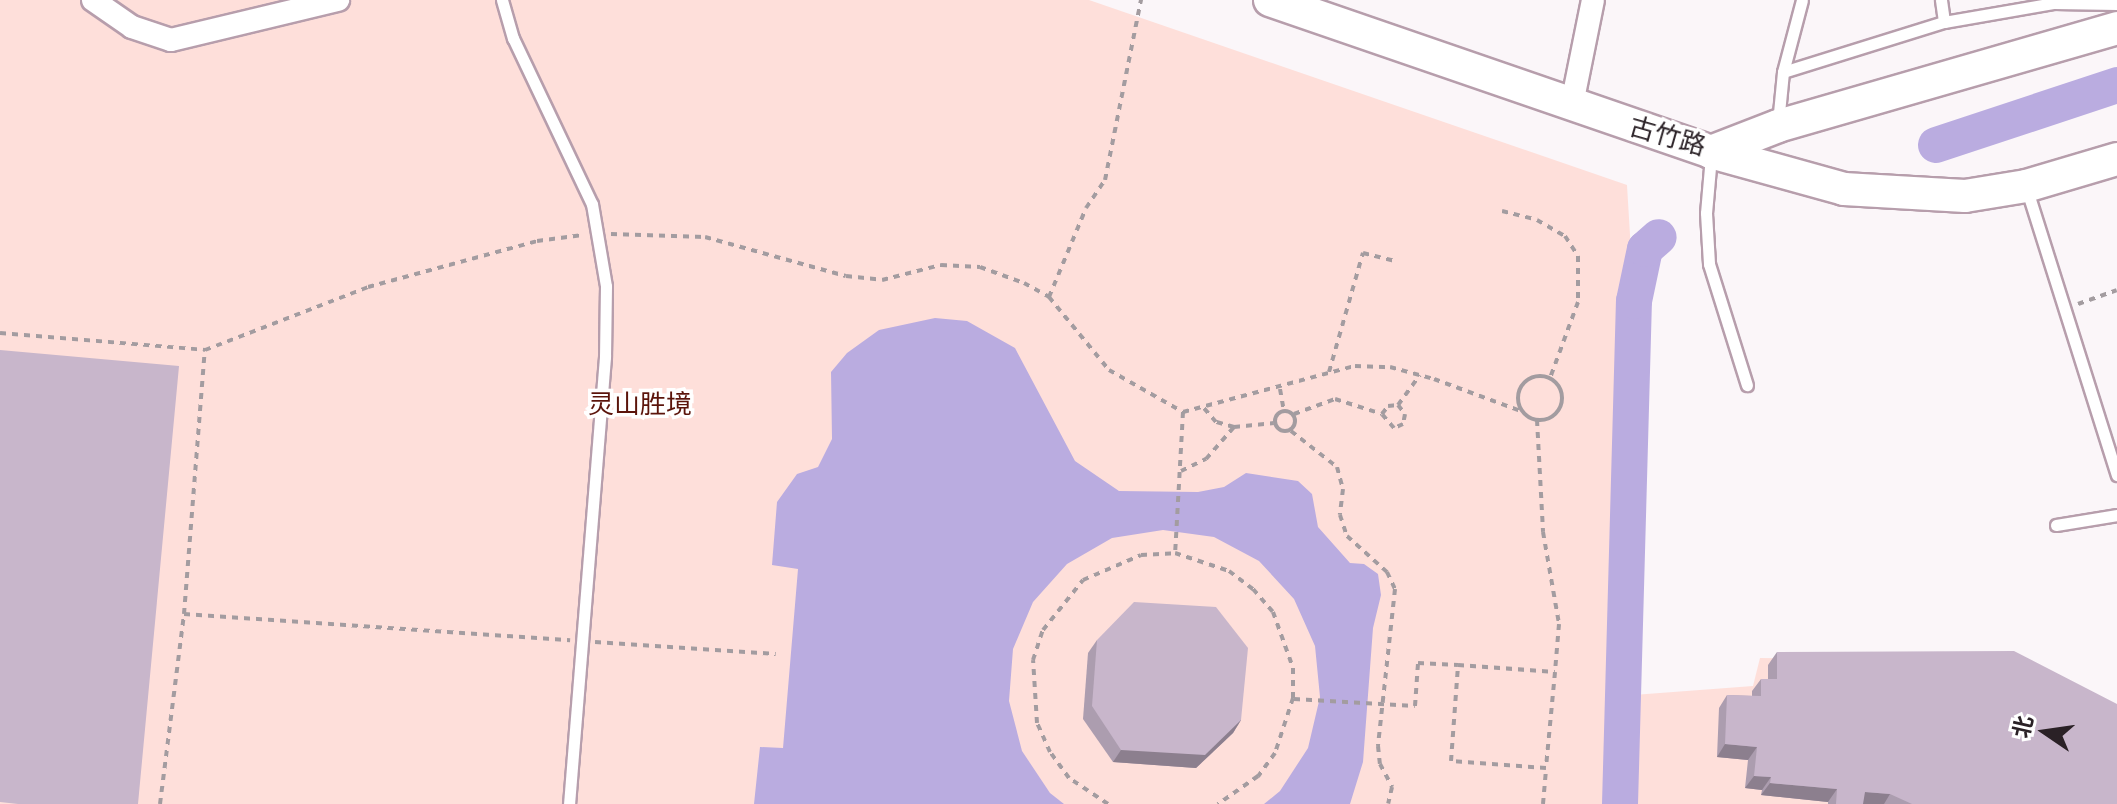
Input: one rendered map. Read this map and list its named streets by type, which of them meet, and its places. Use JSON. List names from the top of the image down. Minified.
{"streets":{"street":["古竹路"]},"parks":["灵山胜境"],"north":"left"}
